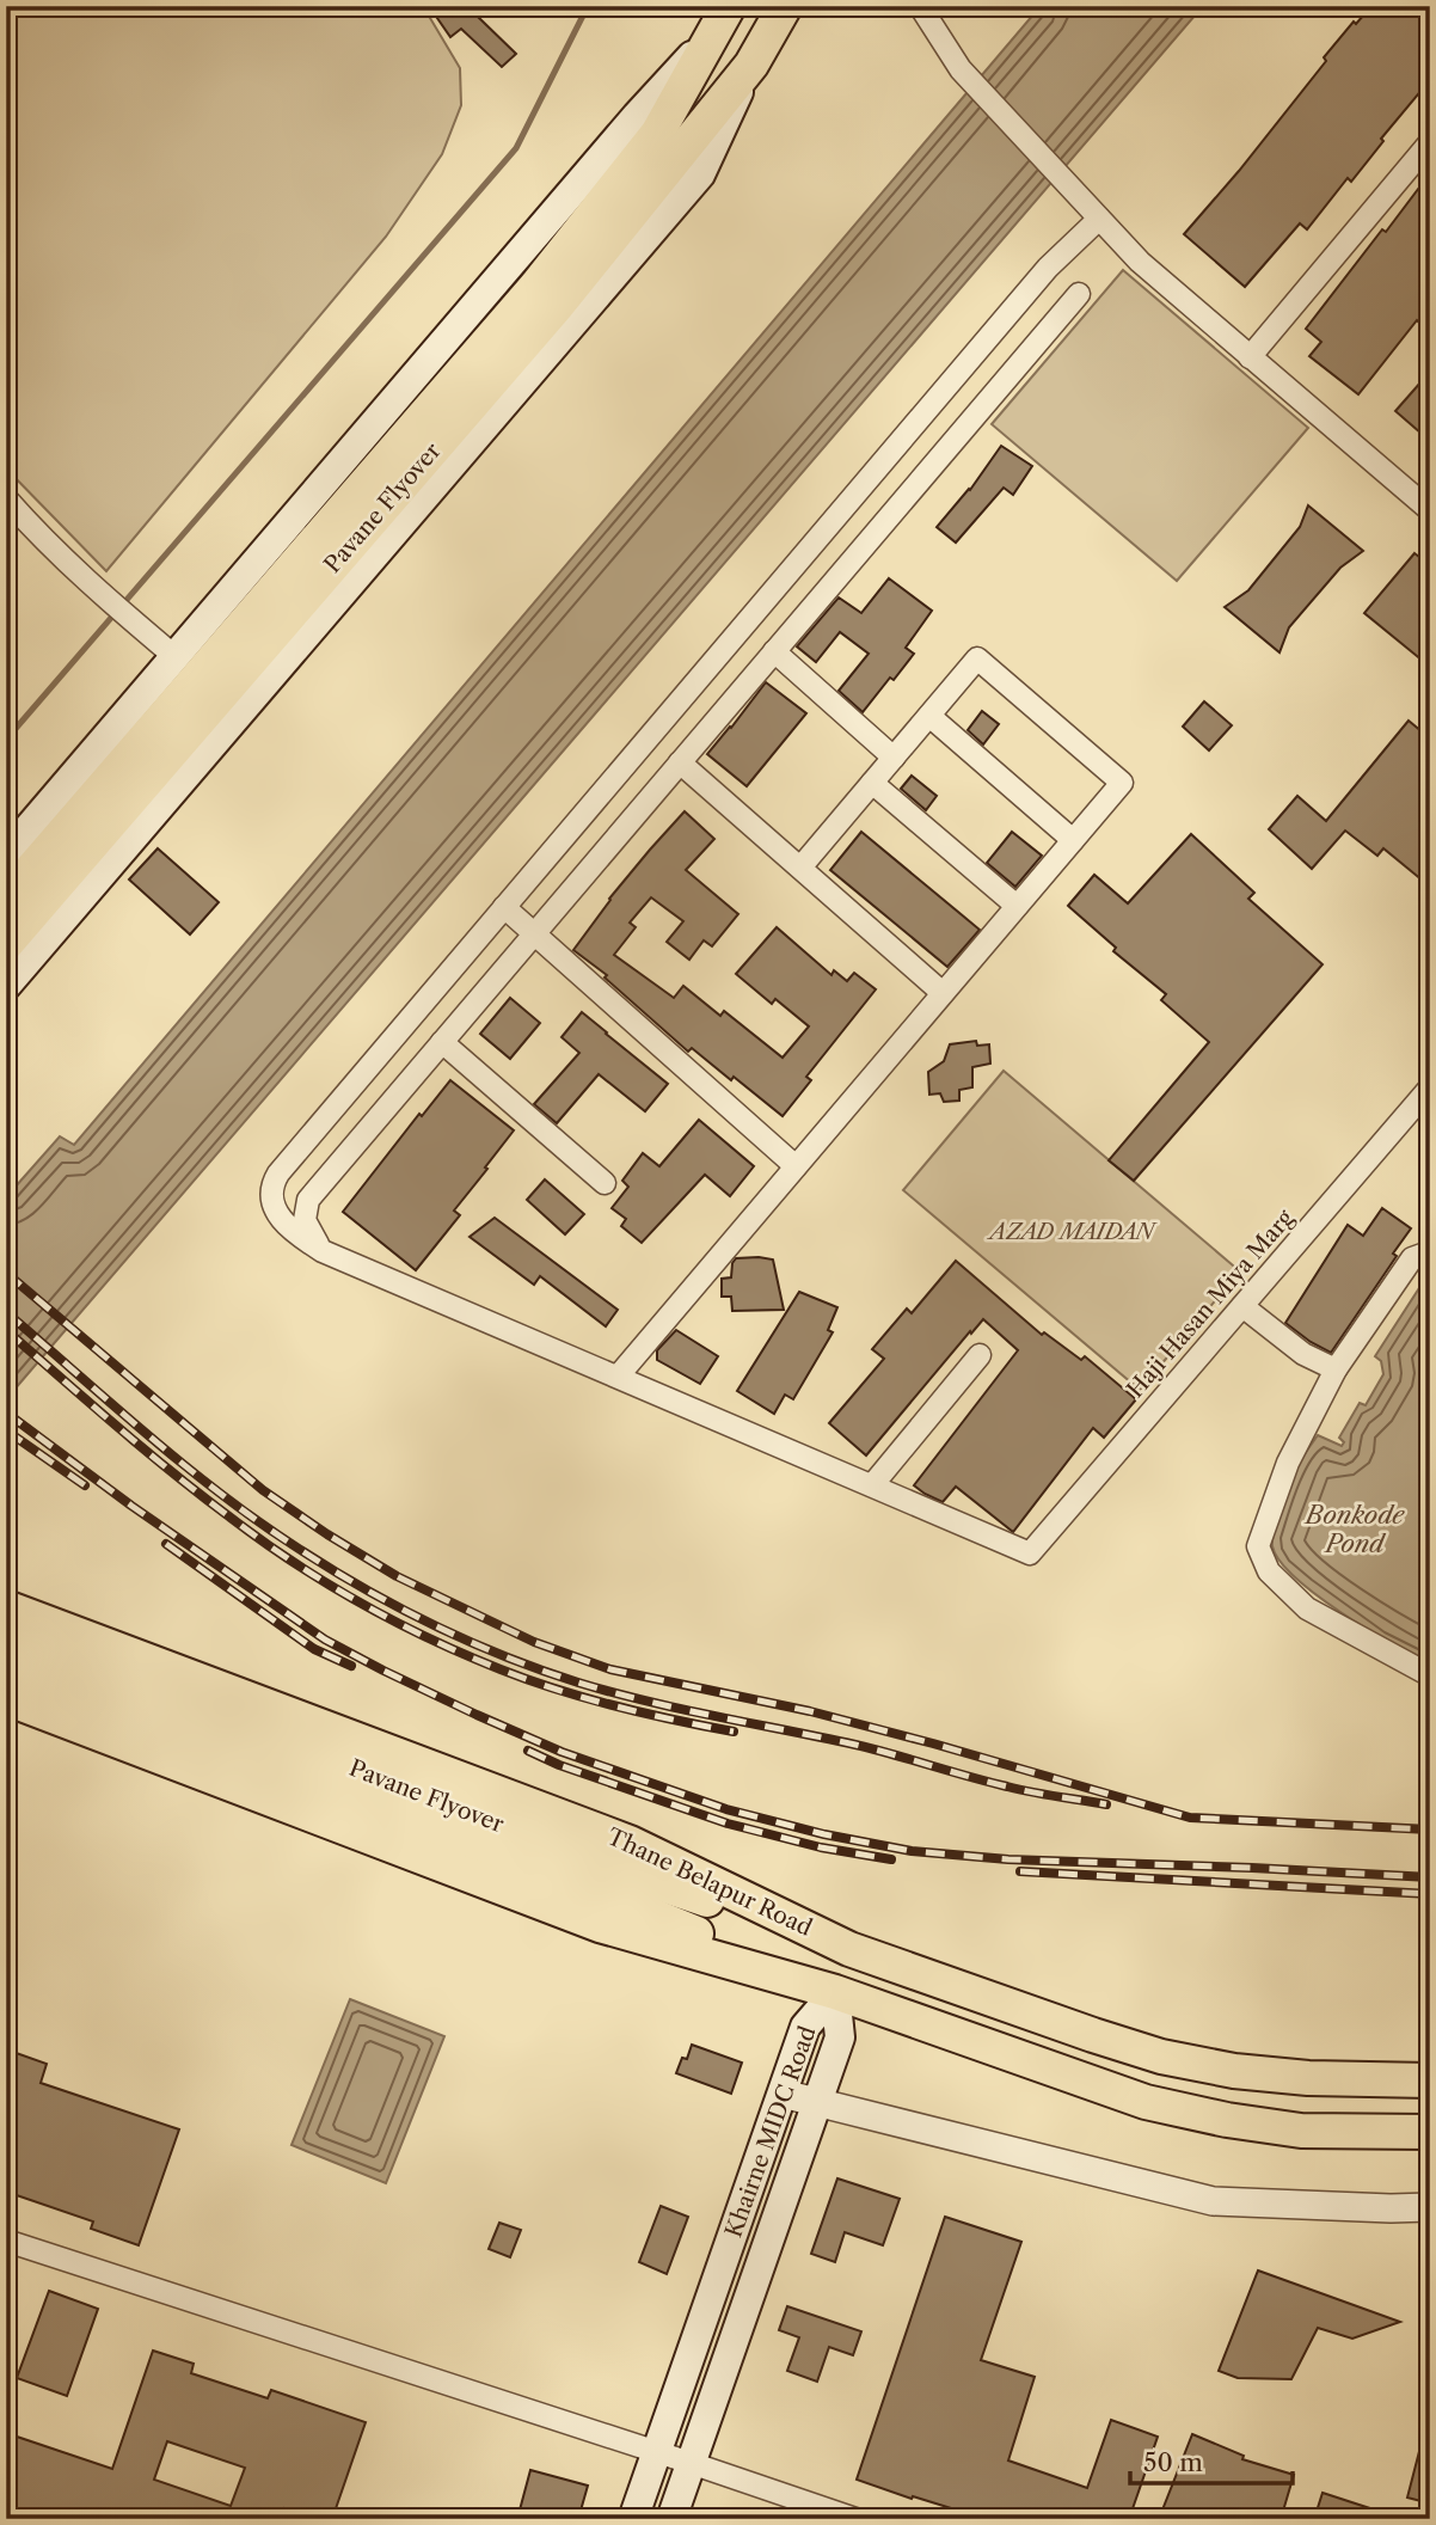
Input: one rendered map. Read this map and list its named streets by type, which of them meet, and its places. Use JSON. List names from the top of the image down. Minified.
{"streets":{"main road":["Pavane Flyover","Thane Belapur Road","Khairne MIDC Road"],"street":["Haji Hasan Miya Marg"]},"crossings":[["Pavane Flyover","Thane Belapur Road"],["Pavane Flyover","Khairne MIDC Road"]],"water":["Bonkode Pond"],"parks":["AZAD MAIDAN"],"scale_bar":"50 m"}
